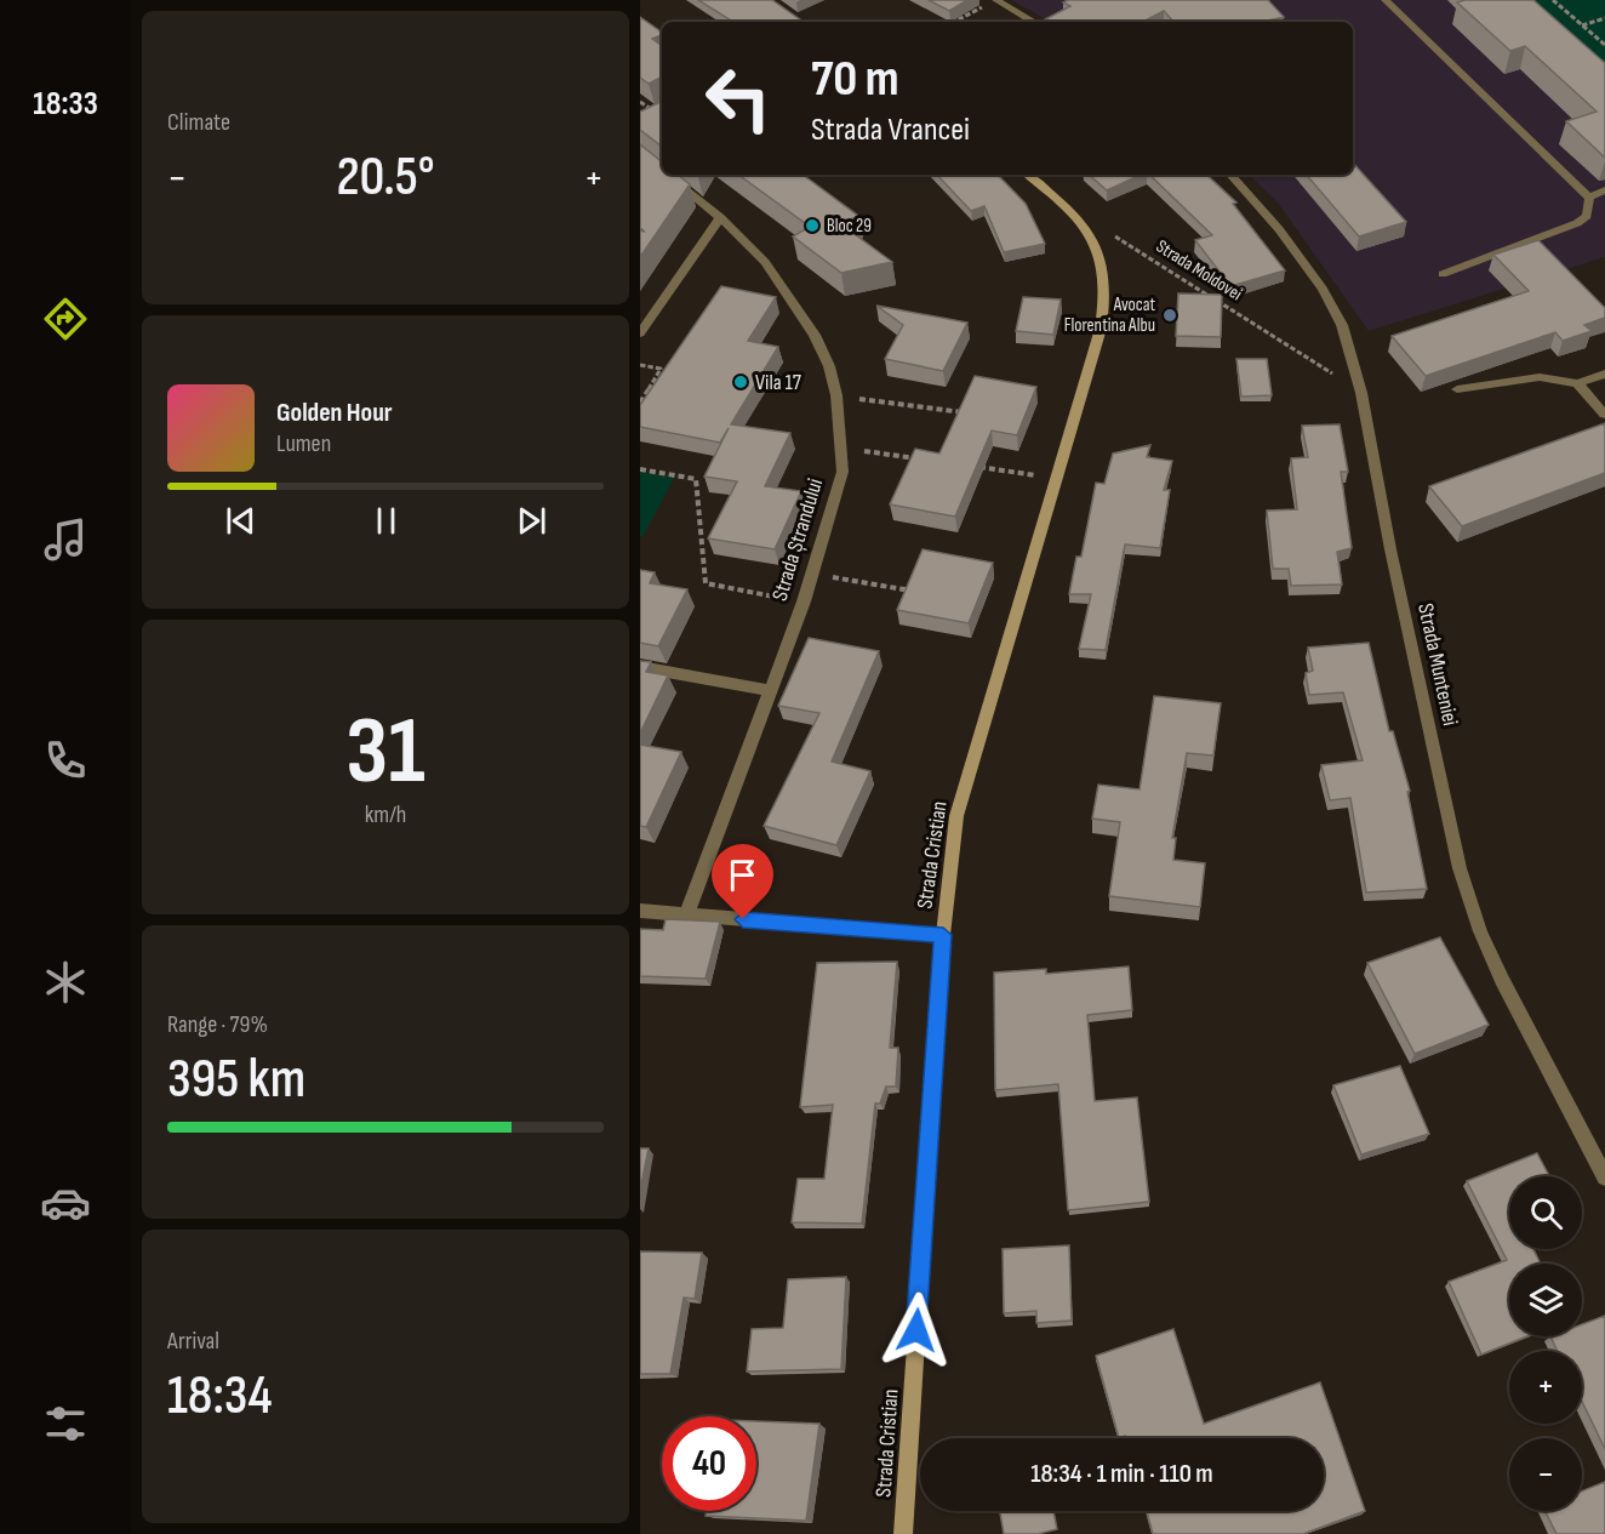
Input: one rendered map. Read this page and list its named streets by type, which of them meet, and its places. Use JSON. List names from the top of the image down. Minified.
{"streets":{"street":["Strada Ștrandului","Strada Munteniei","Strada Cristian"],"path":["Strada Moldovei"]},"crossings":[["Strada Moldovei","Strada Munteniei"]],"places":["Bloc 29","Avocat Florentina Albu","Vila 17"],"page":{"tabs":"18:33","tile":["Climate",["31","km/h"],["Range · 79%","395 km"],["Arrival","18:34"]],"turn":["70 m","Strada Vrancei"],"heat":["−","20.5°","+"],"song":["Golden Hour","Lumen"],"map_buttons":["+","−"],"limit":"40","trip":"18:34 · 1 min · 110 m"}}
